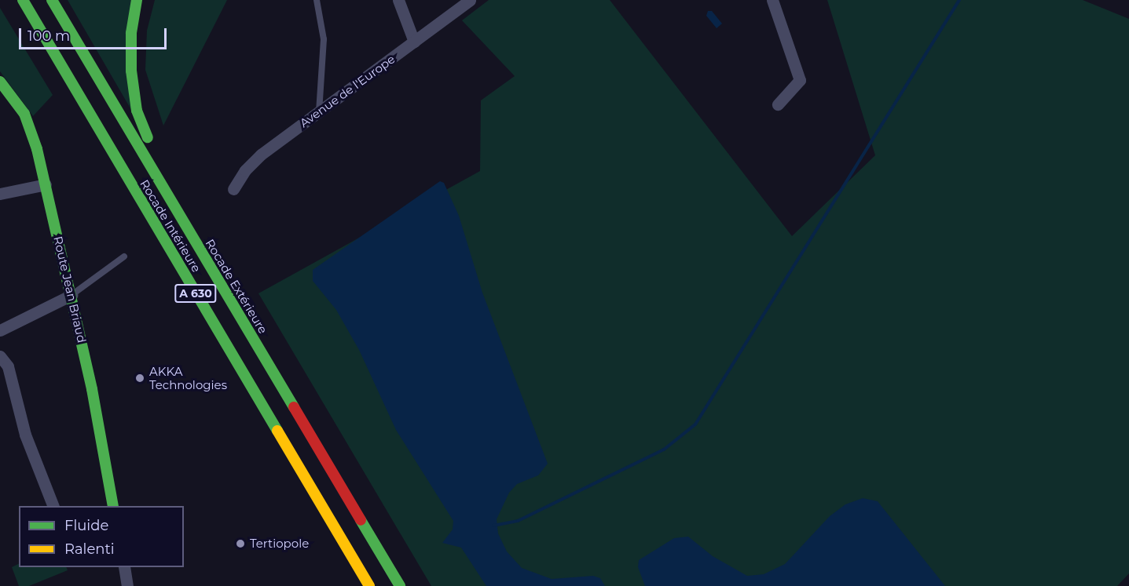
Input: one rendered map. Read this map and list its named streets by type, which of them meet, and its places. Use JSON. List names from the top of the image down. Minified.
{"streets":{"main road":["Rocade Intérieure","Rocade Extérieure","Route Jean Briaud","A 630"],"street":["Avenue de l'Europe"]},"places":["AKKA Technologies","Tertiopole"],"legend":["Fluide","Ralenti"],"scale_bar":"100 m"}
